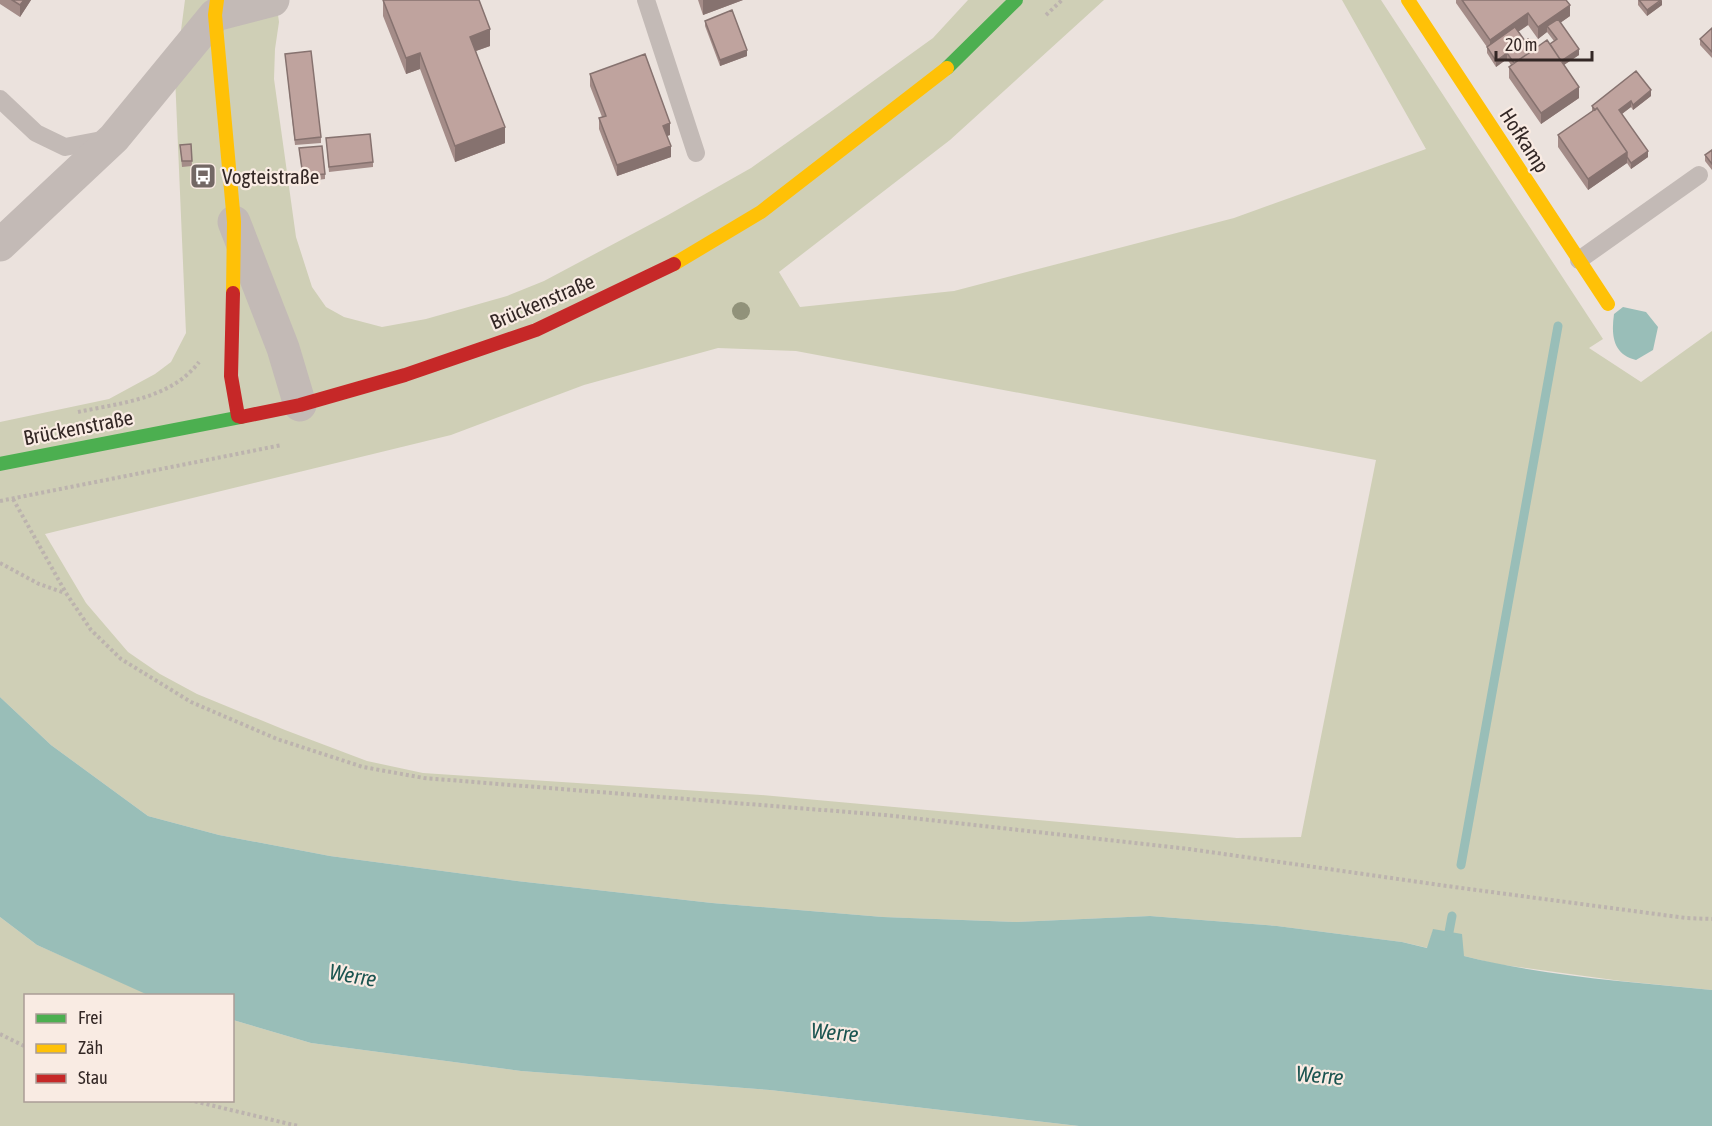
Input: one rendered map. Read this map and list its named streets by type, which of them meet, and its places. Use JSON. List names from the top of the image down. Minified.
{"streets":{"main road":["Hofkamp","Brückenstraße"]},"water":["Werre"],"places":{"bus stop":["Vogteistraße"]},"legend":["Frei","Zäh","Stau"],"scale_bar":"20 m"}
